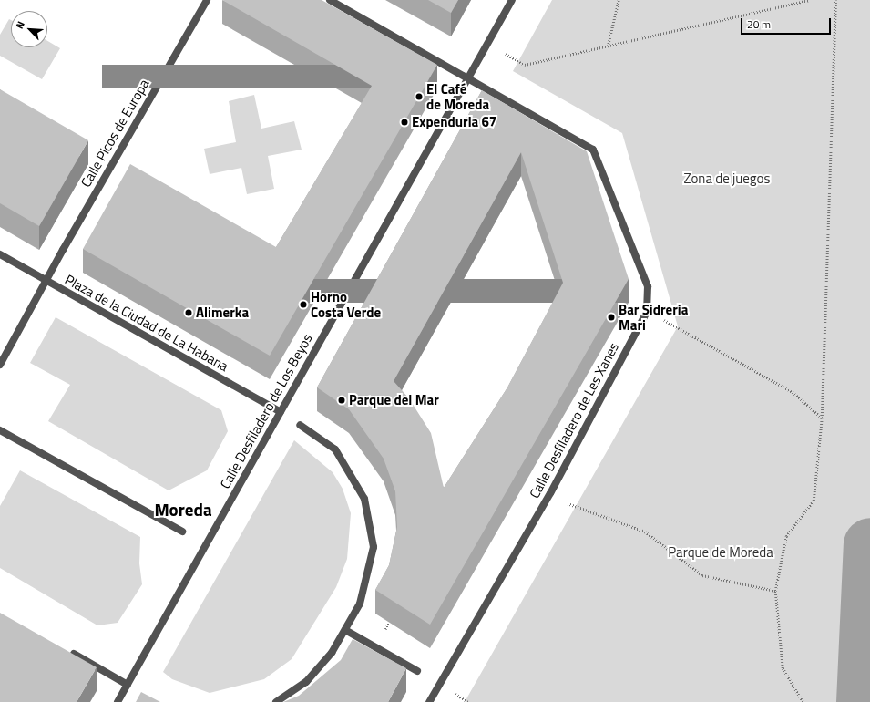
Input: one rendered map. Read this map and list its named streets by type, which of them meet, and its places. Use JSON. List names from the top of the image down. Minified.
{"streets":{"street":["Calle Picos de Europa","Plaza de la Ciudad de La Habana","Calle Desfiladero de Los Beyos","Calle Desfiladero de Les Xanes"]},"crossings":[["Calle Picos de Europa","Plaza de la Ciudad de La Habana"],["Plaza de la Ciudad de La Habana","Calle Desfiladero de Los Beyos"],["Calle Desfiladero de Los Beyos","Calle Desfiladero de Les Xanes"]],"districts":["Moreda"],"parks":["Zona de juegos","Parque de Moreda"],"places":["El Café de Moreda","Expenduria 67","Horno Costa Verde","Alimerka","Bar Sidreria Mari","Parque del Mar"],"scale_bar":"20 m","north":"top left"}
